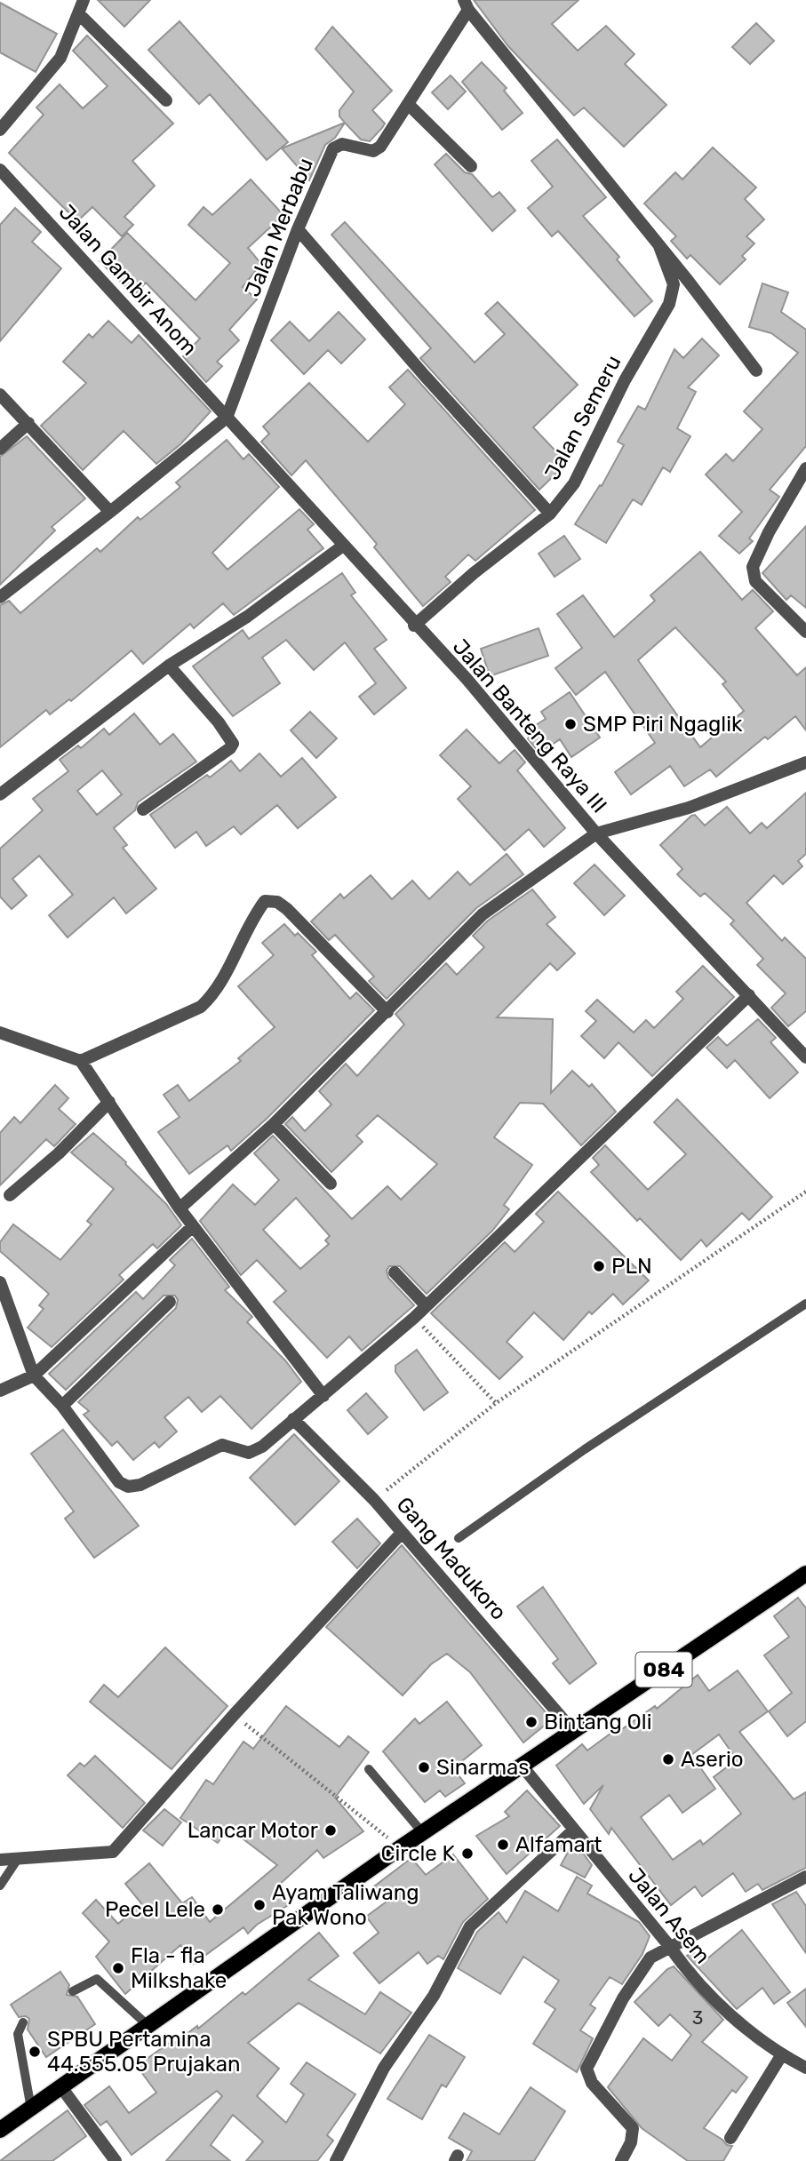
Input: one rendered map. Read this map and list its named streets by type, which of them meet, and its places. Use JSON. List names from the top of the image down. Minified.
{"streets":{"main road":["084"],"street":["Jalan Merbabu","Jalan Gambir Anom","Jalan Semeru","Jalan Banteng Raya III","Gang Madukoro","Jalan Asem"]},"crossings":[["Jalan Merbabu","Jalan Gambir Anom"],["Jalan Merbabu","Jalan Semeru"],["Jalan Merbabu","Jalan Banteng Raya III"],["Jalan Gambir Anom","Jalan Banteng Raya III"],["Jalan Semeru","Jalan Banteng Raya III"],["Gang Madukoro","084"],["084","Jalan Asem"]],"places":["SMP Piri Ngaglik","PLN","Bintang Oli","Aserio","Sinarmas","Lancar Motor","Alfamart","Circle K","Ayam Taliwang Pak Wono","Pecel Lele","Fla - fla Milkshake","SPBU Pertamina 44.555.05 Prujakan"],"house_numbers":["3"]}
